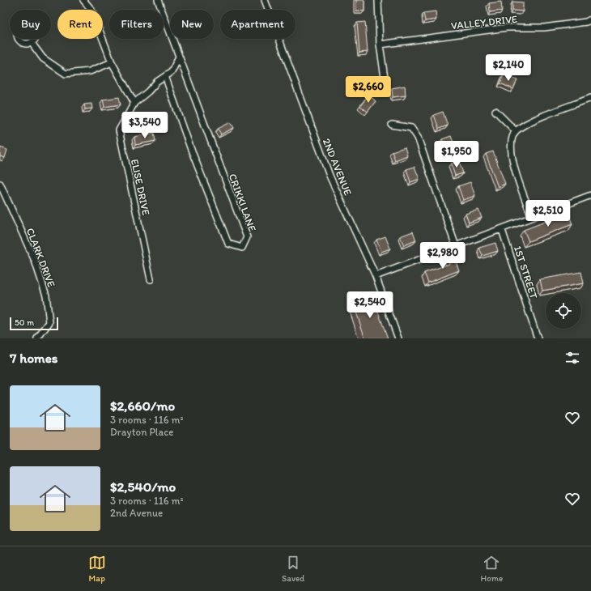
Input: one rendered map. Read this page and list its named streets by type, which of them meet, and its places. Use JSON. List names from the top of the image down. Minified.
{"streets":{"street":["VALLEY DRIVE","2ND AVENUE","ELISE DRIVE","CRIKKI LANE","CLARK DRIVE","1ST STREET"]},"crossings":[["ELISE DRIVE","CRIKKI LANE"]],"scale_bar":"50 m","page":{"chip":["Buy","Rent","Filters","New","Apartment"],"price":["$2,140","$2,660","$3,540","$1,950","$2,510","$2,980","$2,540"],"scale":"50 m","heading":"7 homes","list":[{"name":"$2,660/mo","note":"3 rooms · 116 m² · Drayton Place"},{"name":"$2,540/mo","note":"3 rooms · 116 m² · 2nd Avenue"}],"tabs":["Map","Saved","Home"]}}
